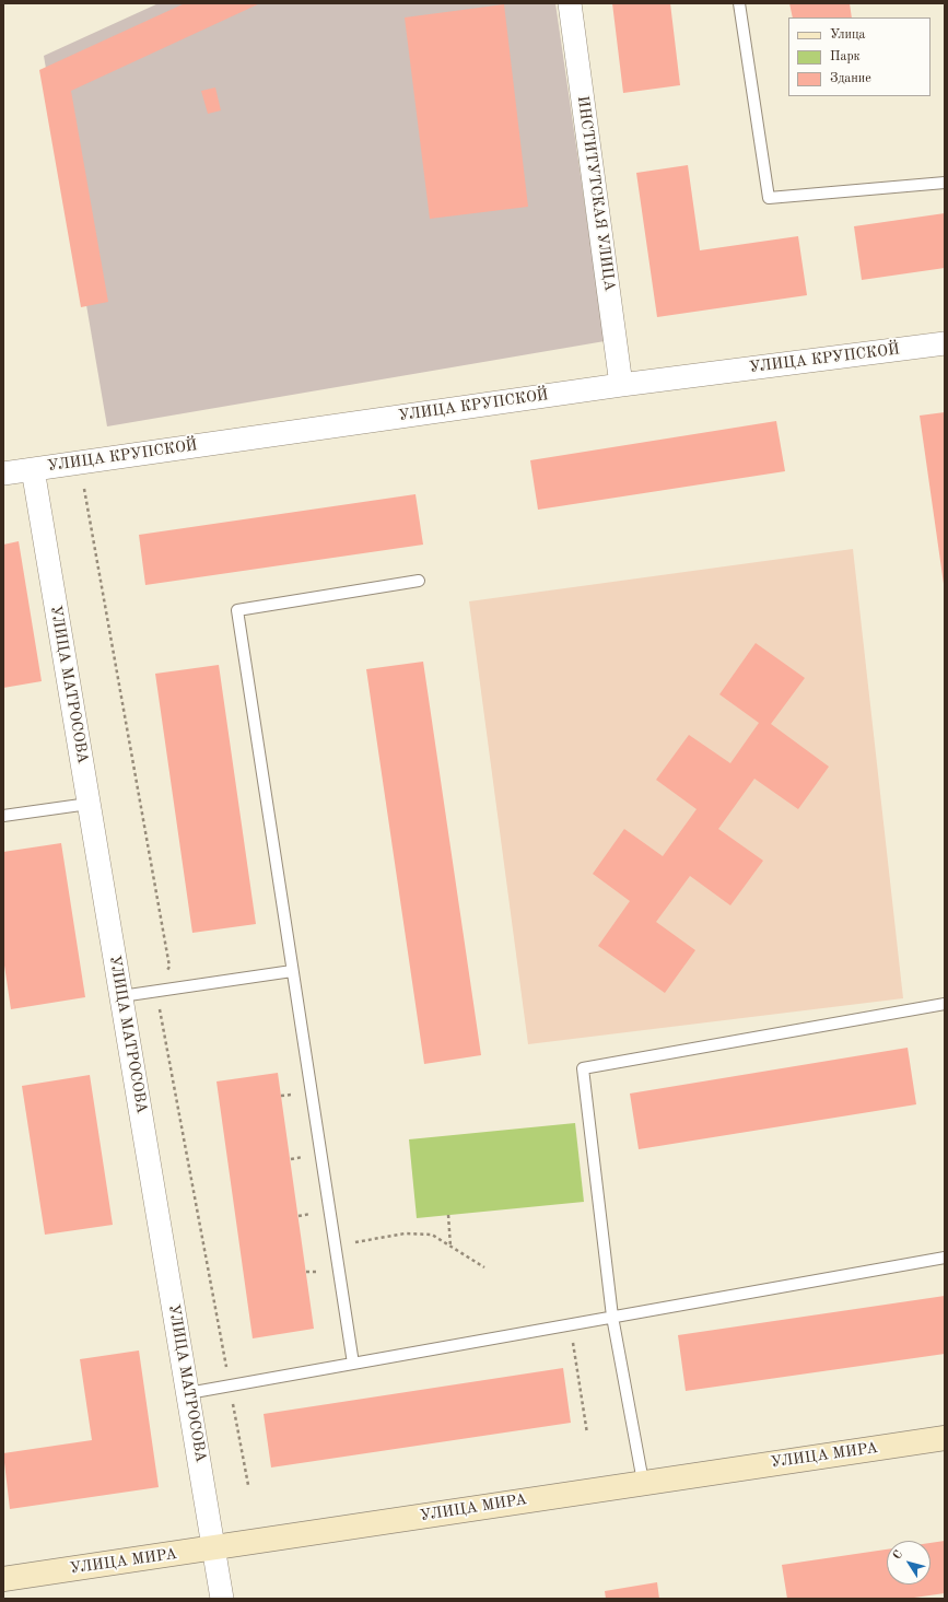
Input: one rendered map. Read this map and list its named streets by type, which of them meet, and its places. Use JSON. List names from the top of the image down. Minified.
{"streets":{"main road":["УЛИЦА МИРА"],"street":["ИНСТИТУТСКАЯ УЛИЦА","УЛИЦА КРУПСКОЙ","УЛИЦА МАТРОСОВА"]},"crossings":[["ИНСТИТУТСКАЯ УЛИЦА","УЛИЦА КРУПСКОЙ"],["УЛИЦА КРУПСКОЙ","УЛИЦА МАТРОСОВА"],["УЛИЦА МАТРОСОВА","УЛИЦА МИРА"]],"legend":["Улица","Парк","Здание"],"north":"top left"}
